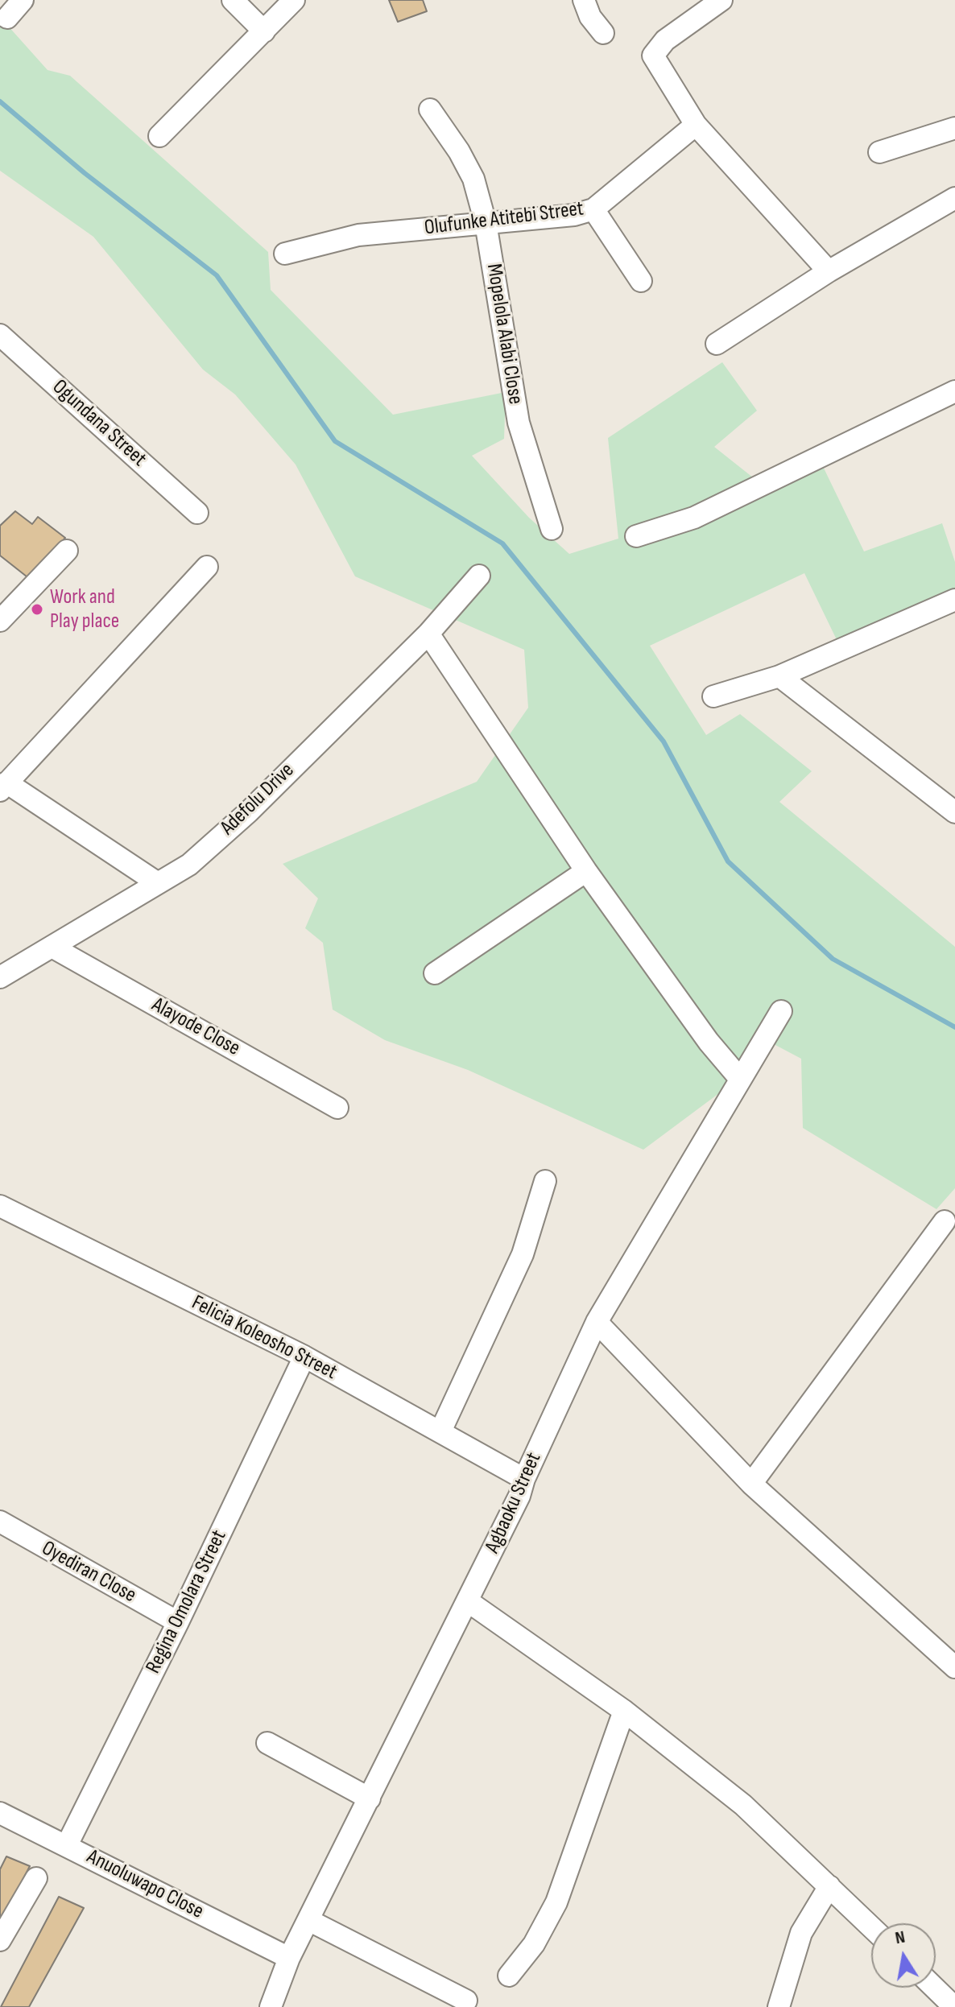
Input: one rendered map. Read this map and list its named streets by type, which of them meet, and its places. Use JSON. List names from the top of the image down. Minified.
{"streets":{"street":["Olufunke Atitebi Street","Mopelola Alabi Close","Ogundana Street","Adefolu Drive","Alayode Close","Felicia Koleosho Street","Agbaoku Street","Oyediran Close","Regina Omolara Street","Anuoluwapo Close"]},"crossings":[["Olufunke Atitebi Street","Mopelola Alabi Close"],["Adefolu Drive","Alayode Close"],["Felicia Koleosho Street","Agbaoku Street"],["Felicia Koleosho Street","Regina Omolara Street"],["Agbaoku Street","Anuoluwapo Close"],["Oyediran Close","Regina Omolara Street"],["Regina Omolara Street","Anuoluwapo Close"]],"places":["Work and Play place"],"north":"top"}
